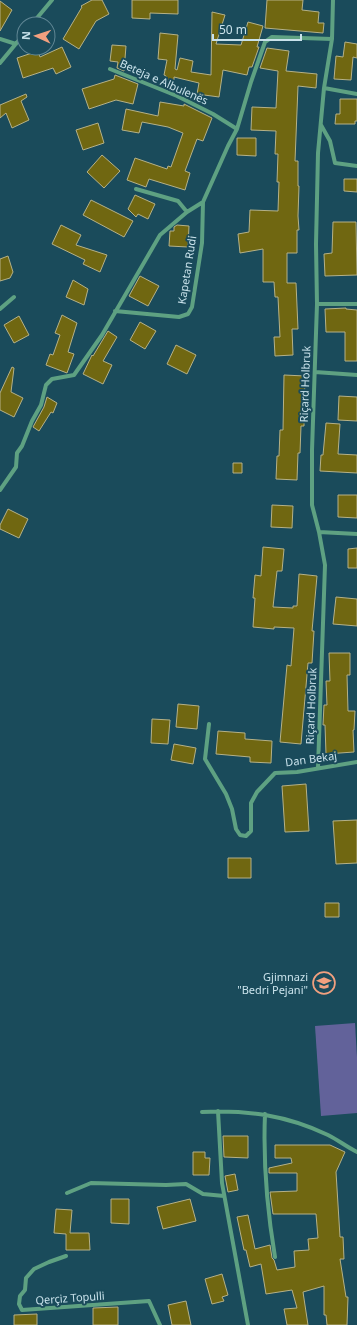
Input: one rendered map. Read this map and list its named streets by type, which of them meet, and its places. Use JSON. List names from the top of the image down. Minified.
{"streets":{"street":["Beteja e Albulenës","Kapetan Rudi","Riçard Holbruk","Dan Bekaj","Qerçiz Topulli"]},"crossings":[["Beteja e Albulenës","Kapetan Rudi"],["Riçard Holbruk","Dan Bekaj"]],"places":{"school or university":["Gjimnazi \"Bedri Pejani\""]},"scale_bar":"50 m","north":"left"}
